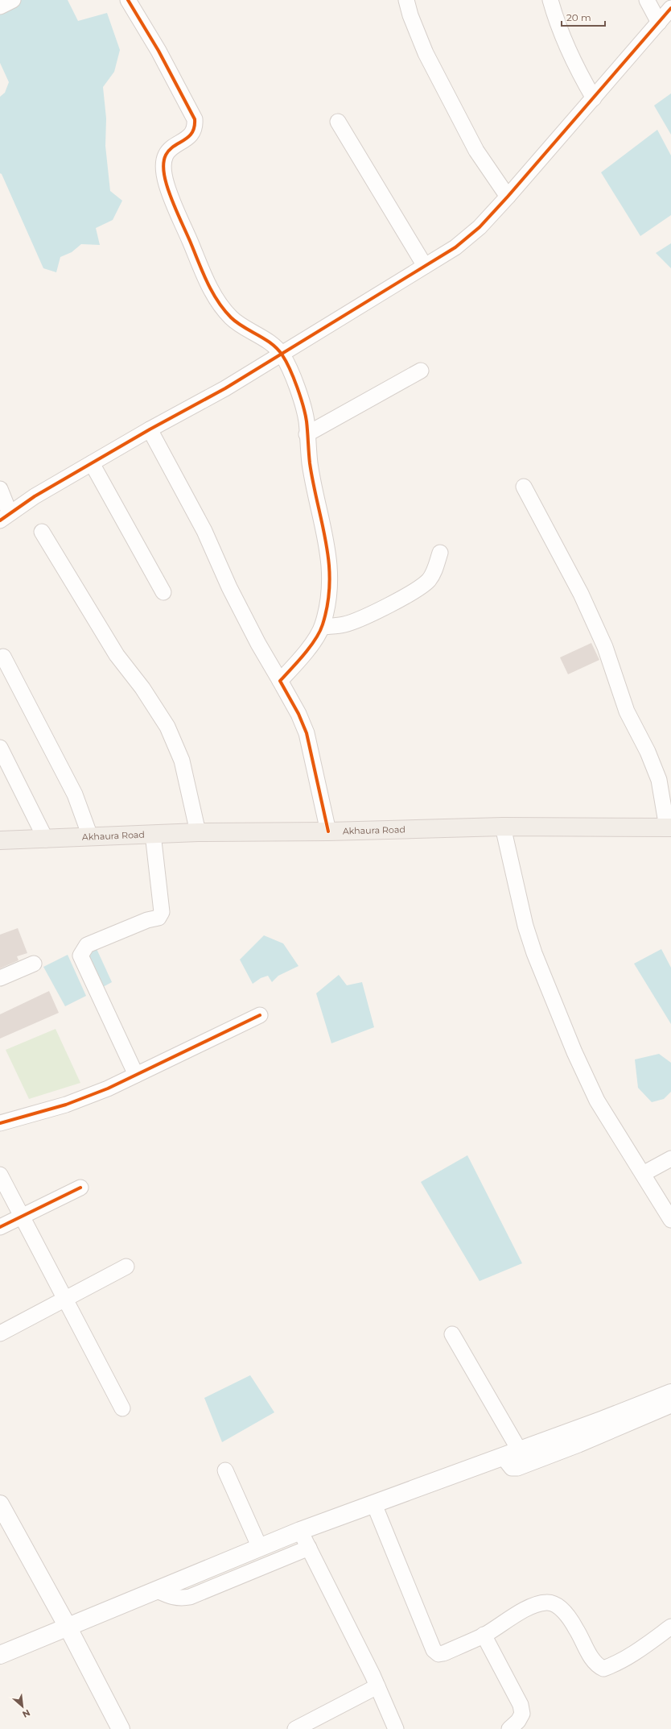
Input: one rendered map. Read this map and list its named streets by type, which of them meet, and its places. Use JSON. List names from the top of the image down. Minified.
{"streets":{"main road":["Akhaura Road"]},"scale_bar":"20 m","north":"bottom right"}
